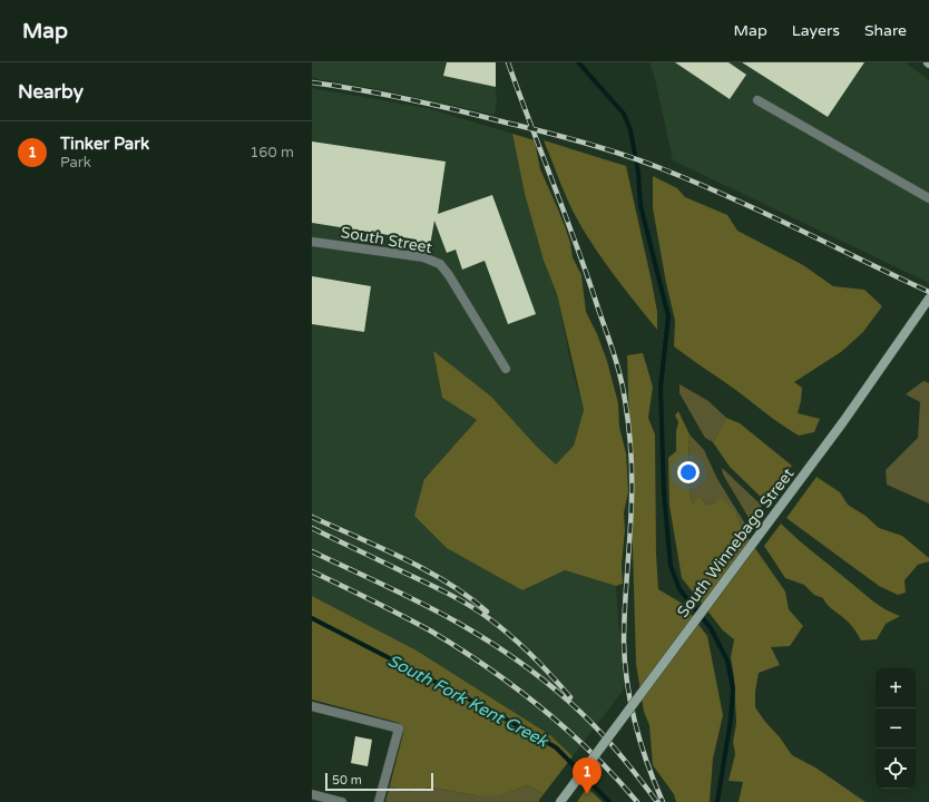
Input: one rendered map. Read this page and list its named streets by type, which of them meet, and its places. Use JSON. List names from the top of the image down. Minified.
{"streets":{"main road":["South Winnebago Street"],"street":["South Street"]},"water":["South Fork Kent Creek"],"scale_bar":"50 m","page":{"header":"Map","nav":["Map","Layers","Share"],"heading":"Nearby","list":[{"mark":"1","name":"Tinker Park","note":"Park","value":"160 m"}],"map_buttons":["+","−"],"pins":"1","scale":"50 m"}}
